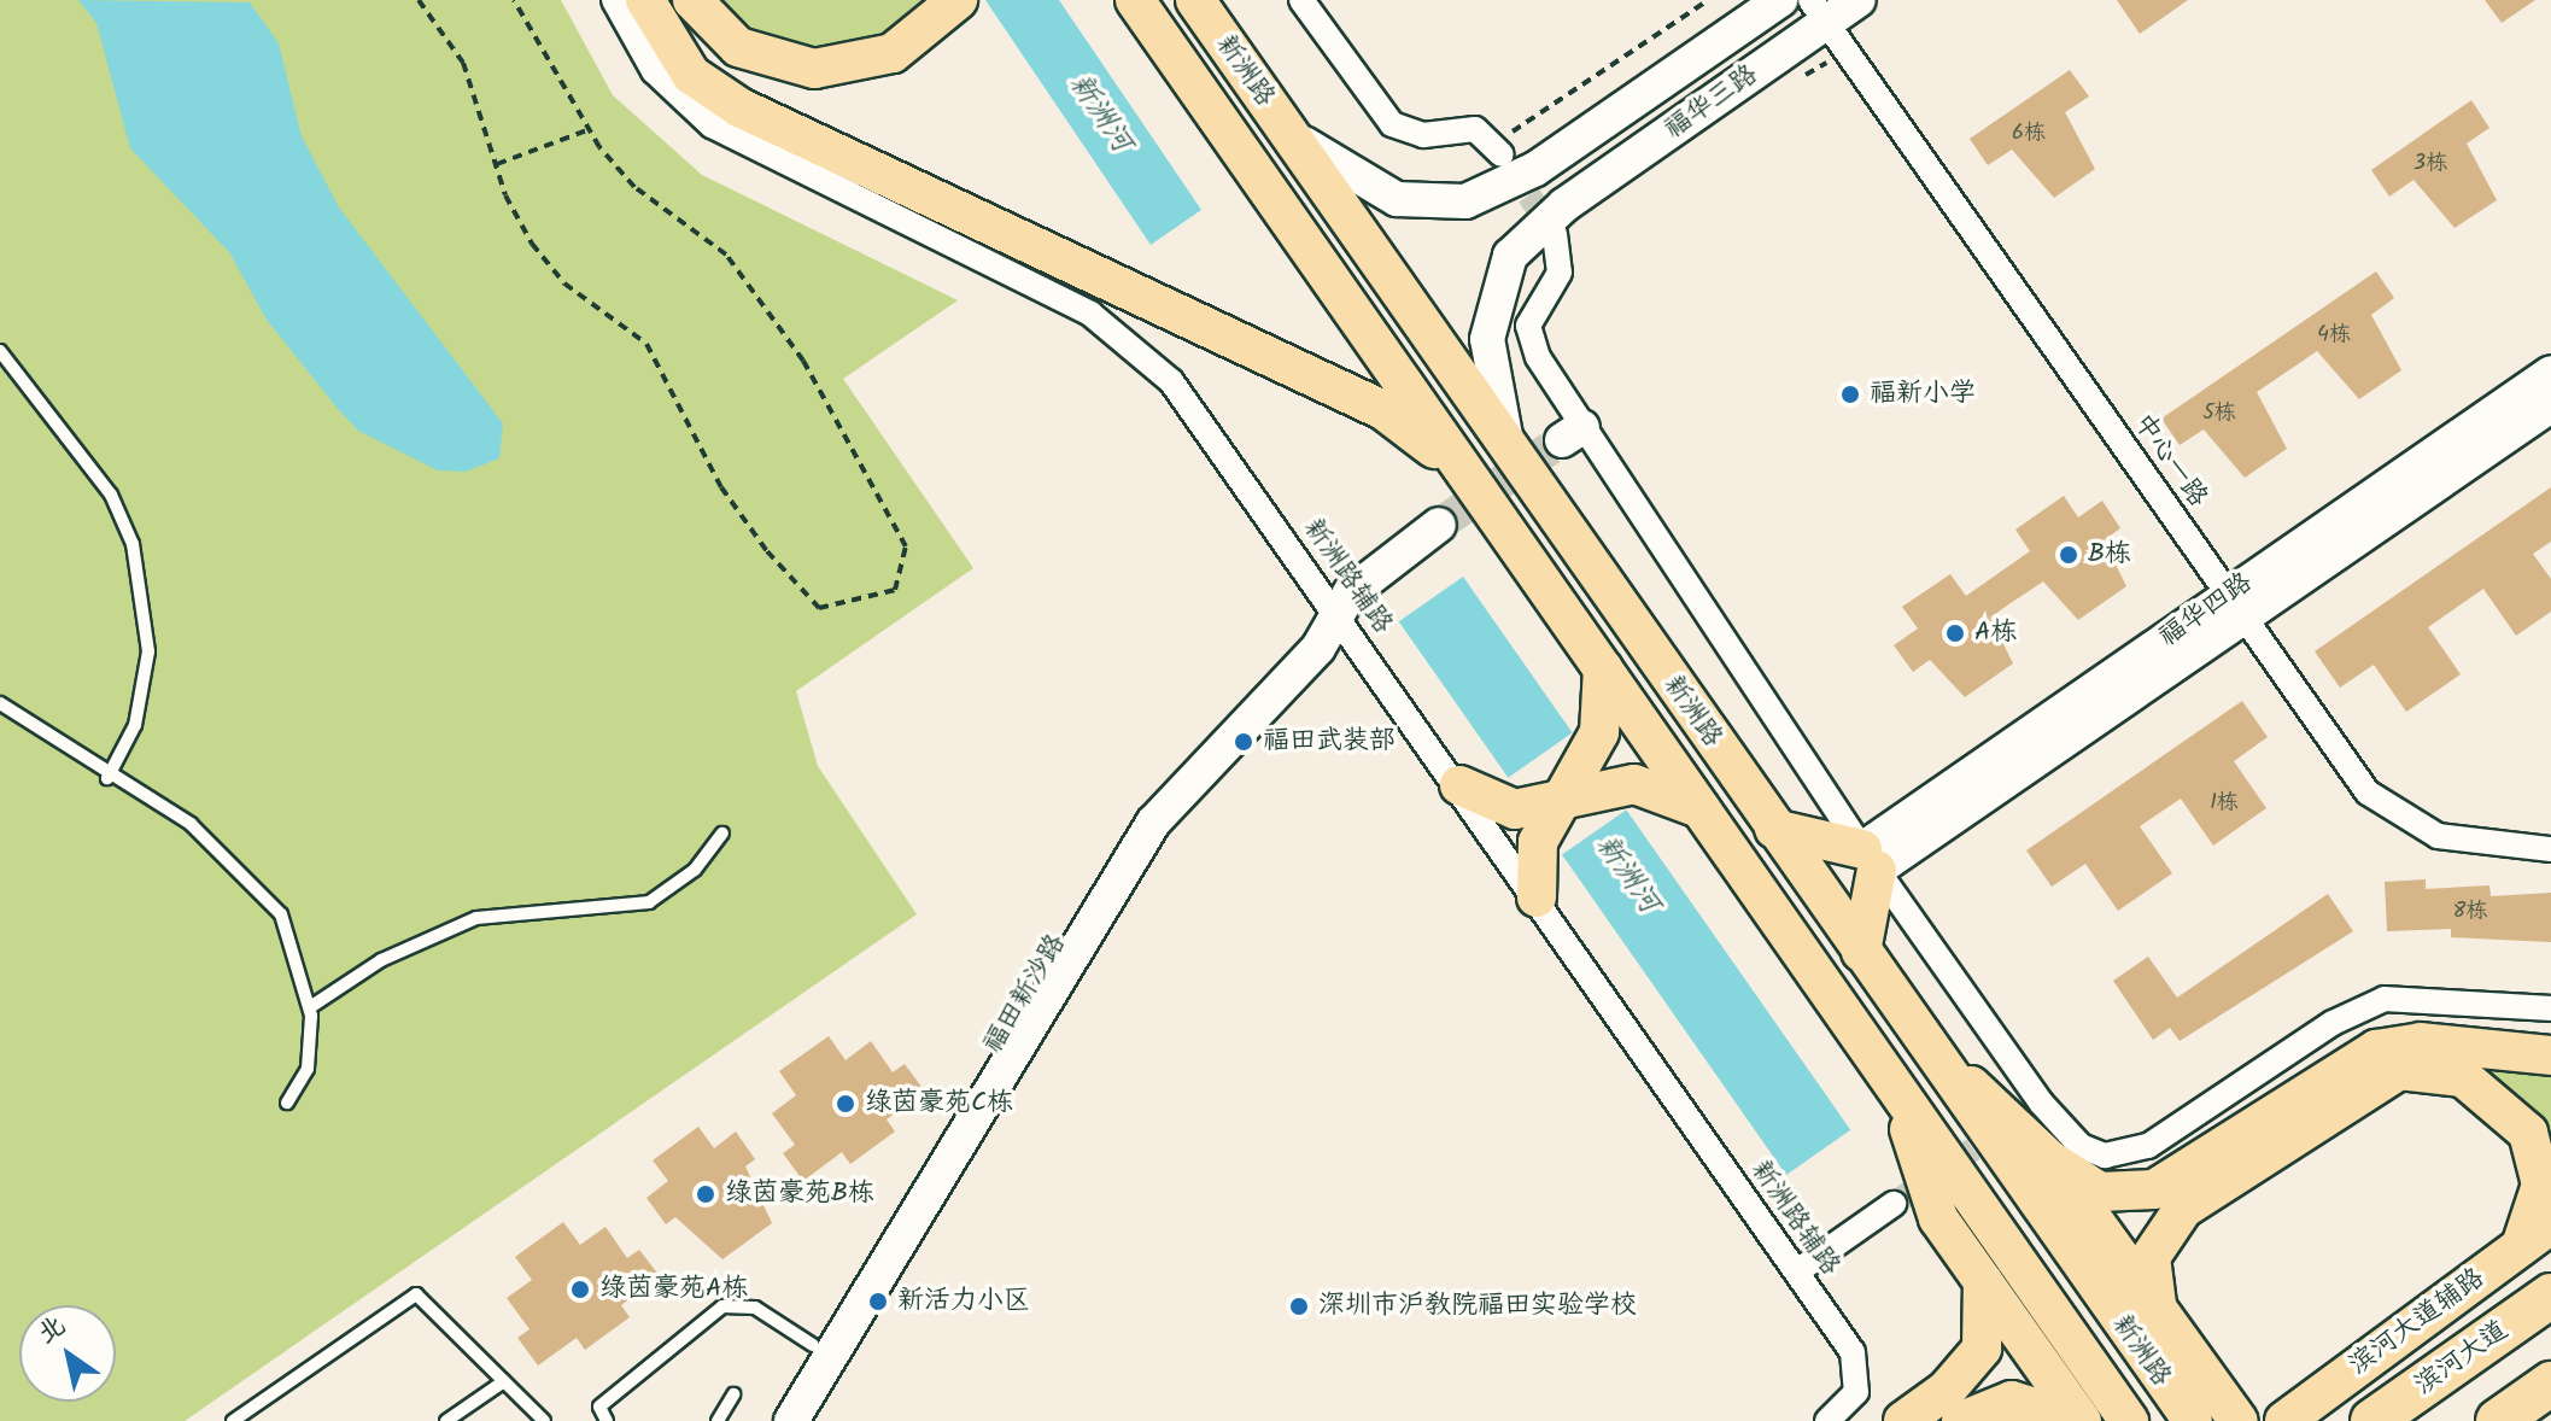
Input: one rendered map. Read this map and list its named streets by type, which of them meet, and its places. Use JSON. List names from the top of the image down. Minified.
{"streets":{"highway":["滨河大道"],"main road":["新洲路","滨河大道辅路"],"street":["福华三路","中心一路","新洲路辅路","福华四路","福田新沙路"]},"crossings":[["新洲路","福华三路"],["福华三路","中心一路"],["中心一路","福华四路"],["新洲路辅路","福田新沙路"]],"water":["新洲河"],"places":["福新小学","B栋","A栋","福田武装部","绿茵豪苑C栋","绿茵豪苑B栋","绿茵豪苑A栋","新活力小区","深圳市沪教院福田实验学校"],"house_numbers":["6栋","3栋","4栋","5栋","1栋","8栋"],"north":"top left"}
